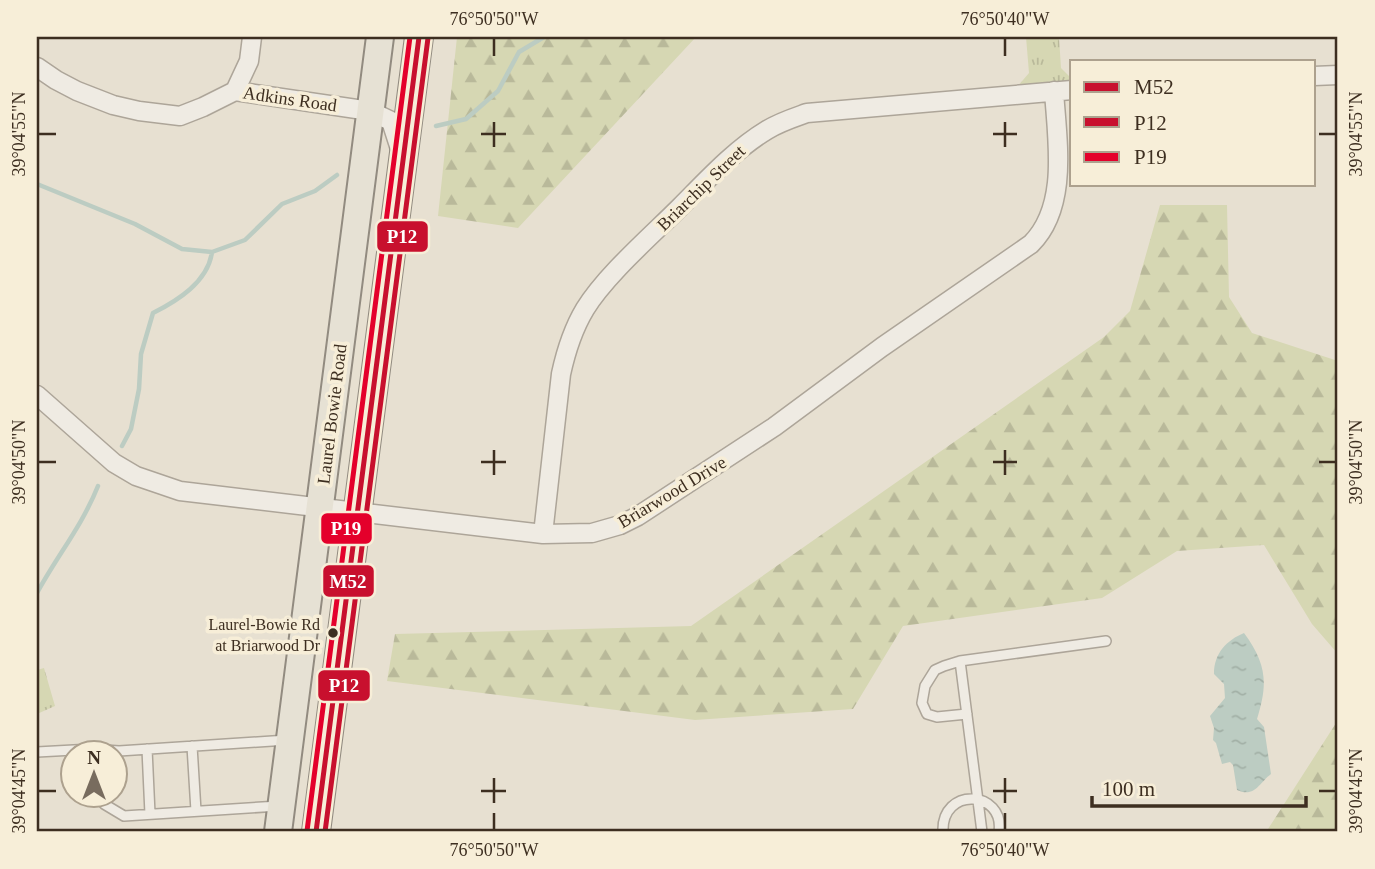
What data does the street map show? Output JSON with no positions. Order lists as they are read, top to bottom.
{
  "streets": {
    "main road": ["Laurel Bowie Road"],
    "street": ["Adkins Road", "Briarchip Street", "Briarwood Drive"]
  },
  "crossings": [
    ["Adkins Road", "Laurel Bowie Road"],
    ["Briarchip Street", "Briarwood Drive"],
    ["Laurel Bowie Road", "Briarwood Drive"]
  ],
  "places": ["Laurel-Bowie Rd at Briarwood Dr"],
  "lines": ["transit line M52", "transit line P19", "transit line P12"],
  "legend": ["M52", "P12", "P19"],
  "scale_bar": "100 m",
  "north": "top",
  "coordinates": [
    "76°50'50\"W",
    "76°50'40\"W",
    "39°04'55\"N",
    "39°04'50\"N",
    "39°04'45\"N"
  ]
}
